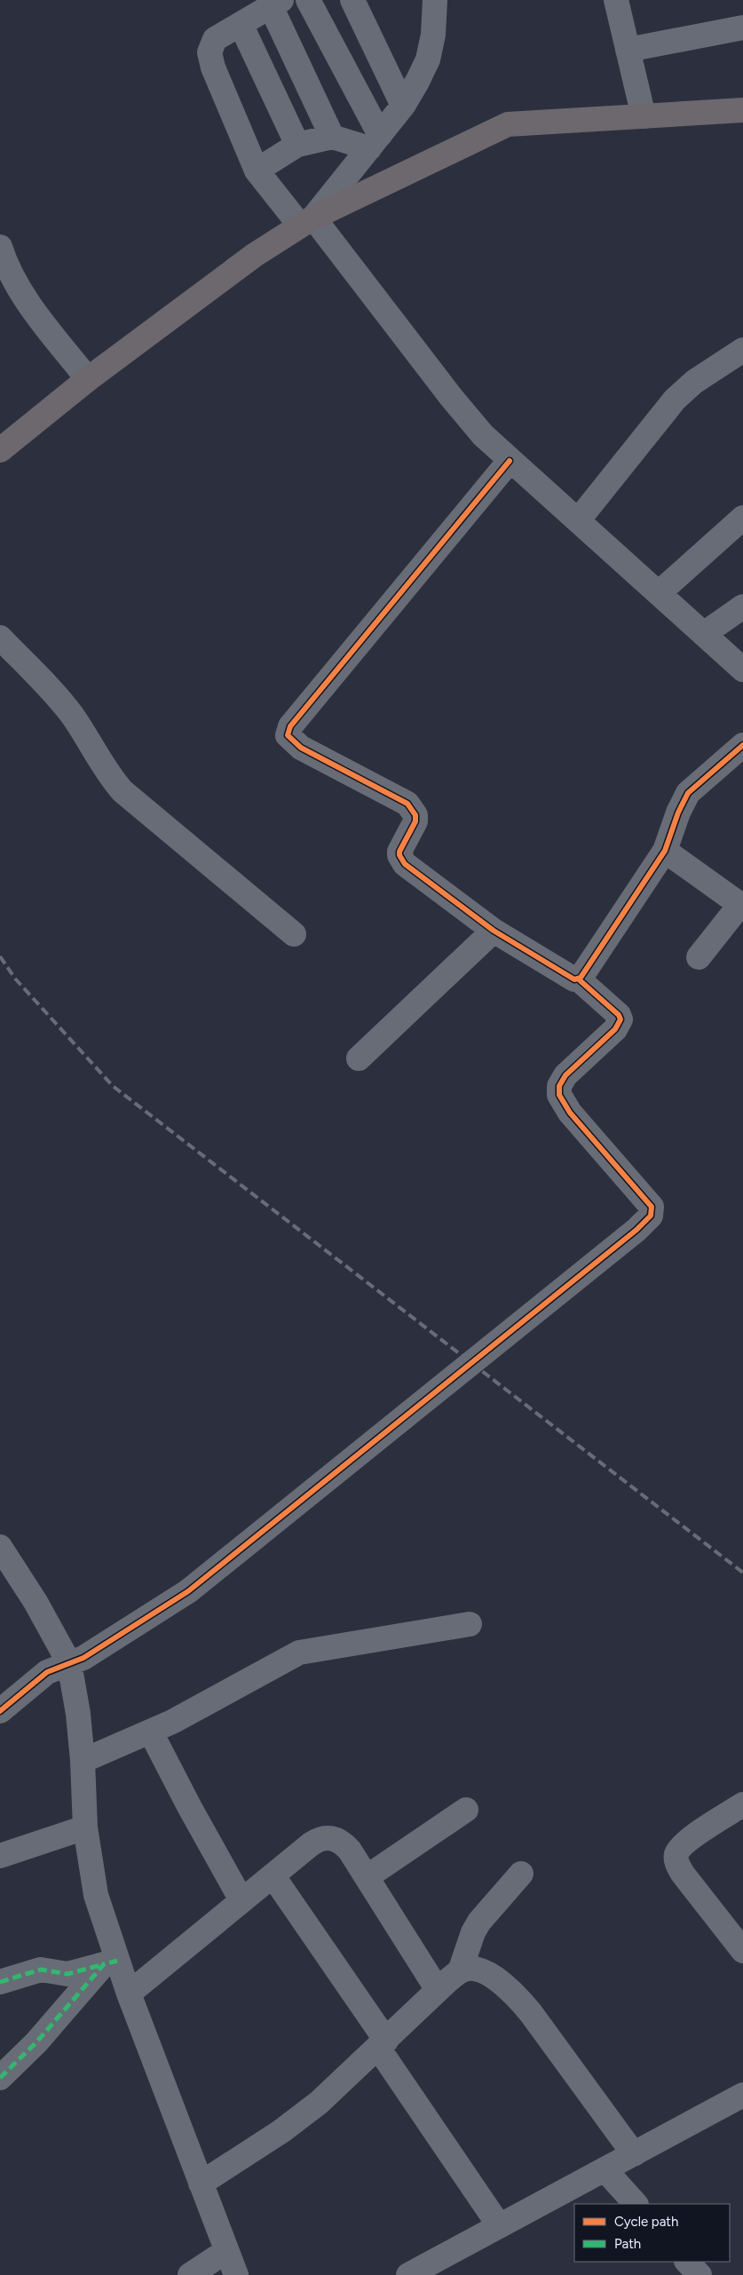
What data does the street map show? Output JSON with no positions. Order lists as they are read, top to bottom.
{
  "legend": ["Cycle path", "Path"]
}
